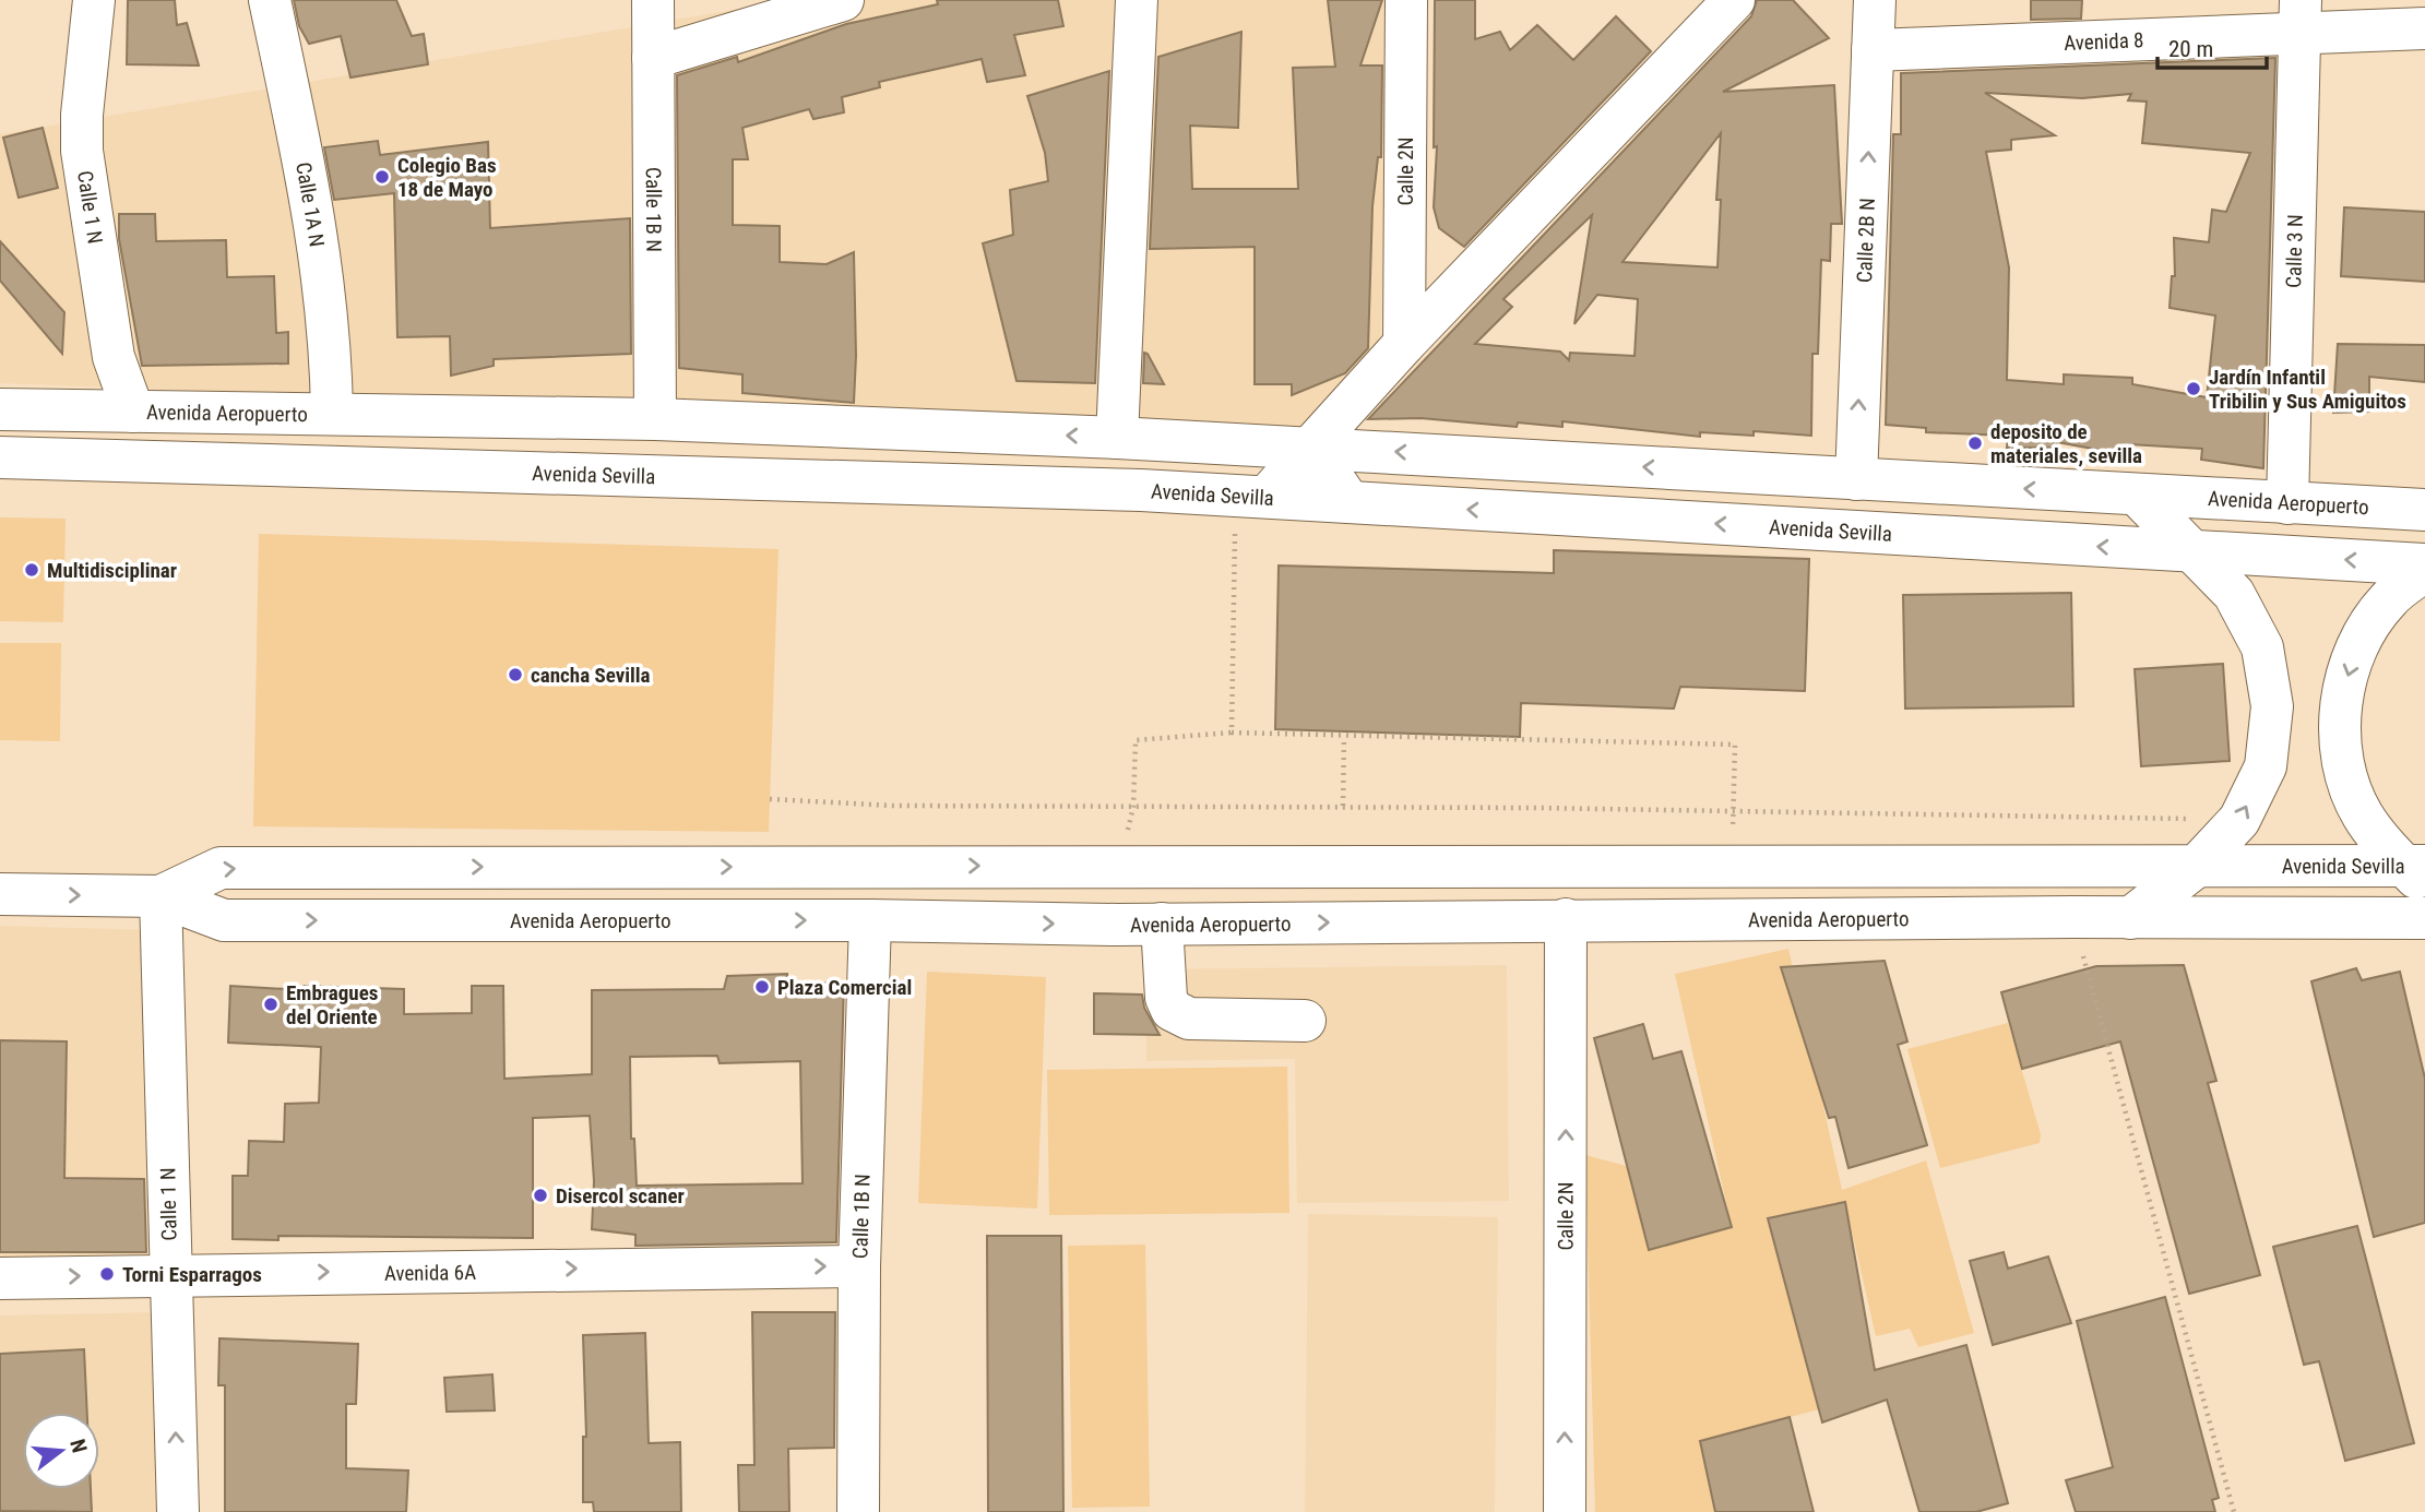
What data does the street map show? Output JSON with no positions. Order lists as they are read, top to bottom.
{
  "streets": {
    "street": [
      "Avenida 8",
      "Calle 2N",
      "Calle 1A N",
      "Calle 1 N",
      "Calle 1B N",
      "Calle 2B N",
      "Calle 3 N",
      "Avenida Aeropuerto",
      "Avenida Sevilla",
      "Avenida 6A"
    ]
  },
  "crossings": [
    ["Avenida 8", "Calle 2B N"],
    ["Avenida 8", "Calle 3 N"],
    ["Calle 2N", "Avenida Aeropuerto"],
    ["Calle 1A N", "Avenida Aeropuerto"],
    ["Calle 1 N", "Avenida Aeropuerto"],
    ["Calle 1 N", "Avenida Sevilla"],
    ["Calle 1 N", "Avenida 6A"],
    ["Calle 1B N", "Avenida Aeropuerto"],
    ["Calle 1B N", "Avenida 6A"],
    ["Calle 2B N", "Avenida Aeropuerto"],
    ["Calle 3 N", "Avenida Aeropuerto"],
    ["Avenida Aeropuerto", "Avenida Sevilla"]
  ],
  "one_way": ["Calle 2N", "Calle 2B N", "Avenida 6A"],
  "places": [
    "Colegio Bas 18 de Mayo",
    "Jardín Infantil Tribilin y Sus Amiguitos",
    "deposito de materiales, sevilla",
    "Multidisciplinar",
    "cancha Sevilla",
    "Plaza Comercial",
    "Embragues del Oriente",
    "Disercol scaner",
    "Torni Esparragos"
  ],
  "scale_bar": "20 m",
  "north": "right"
}
